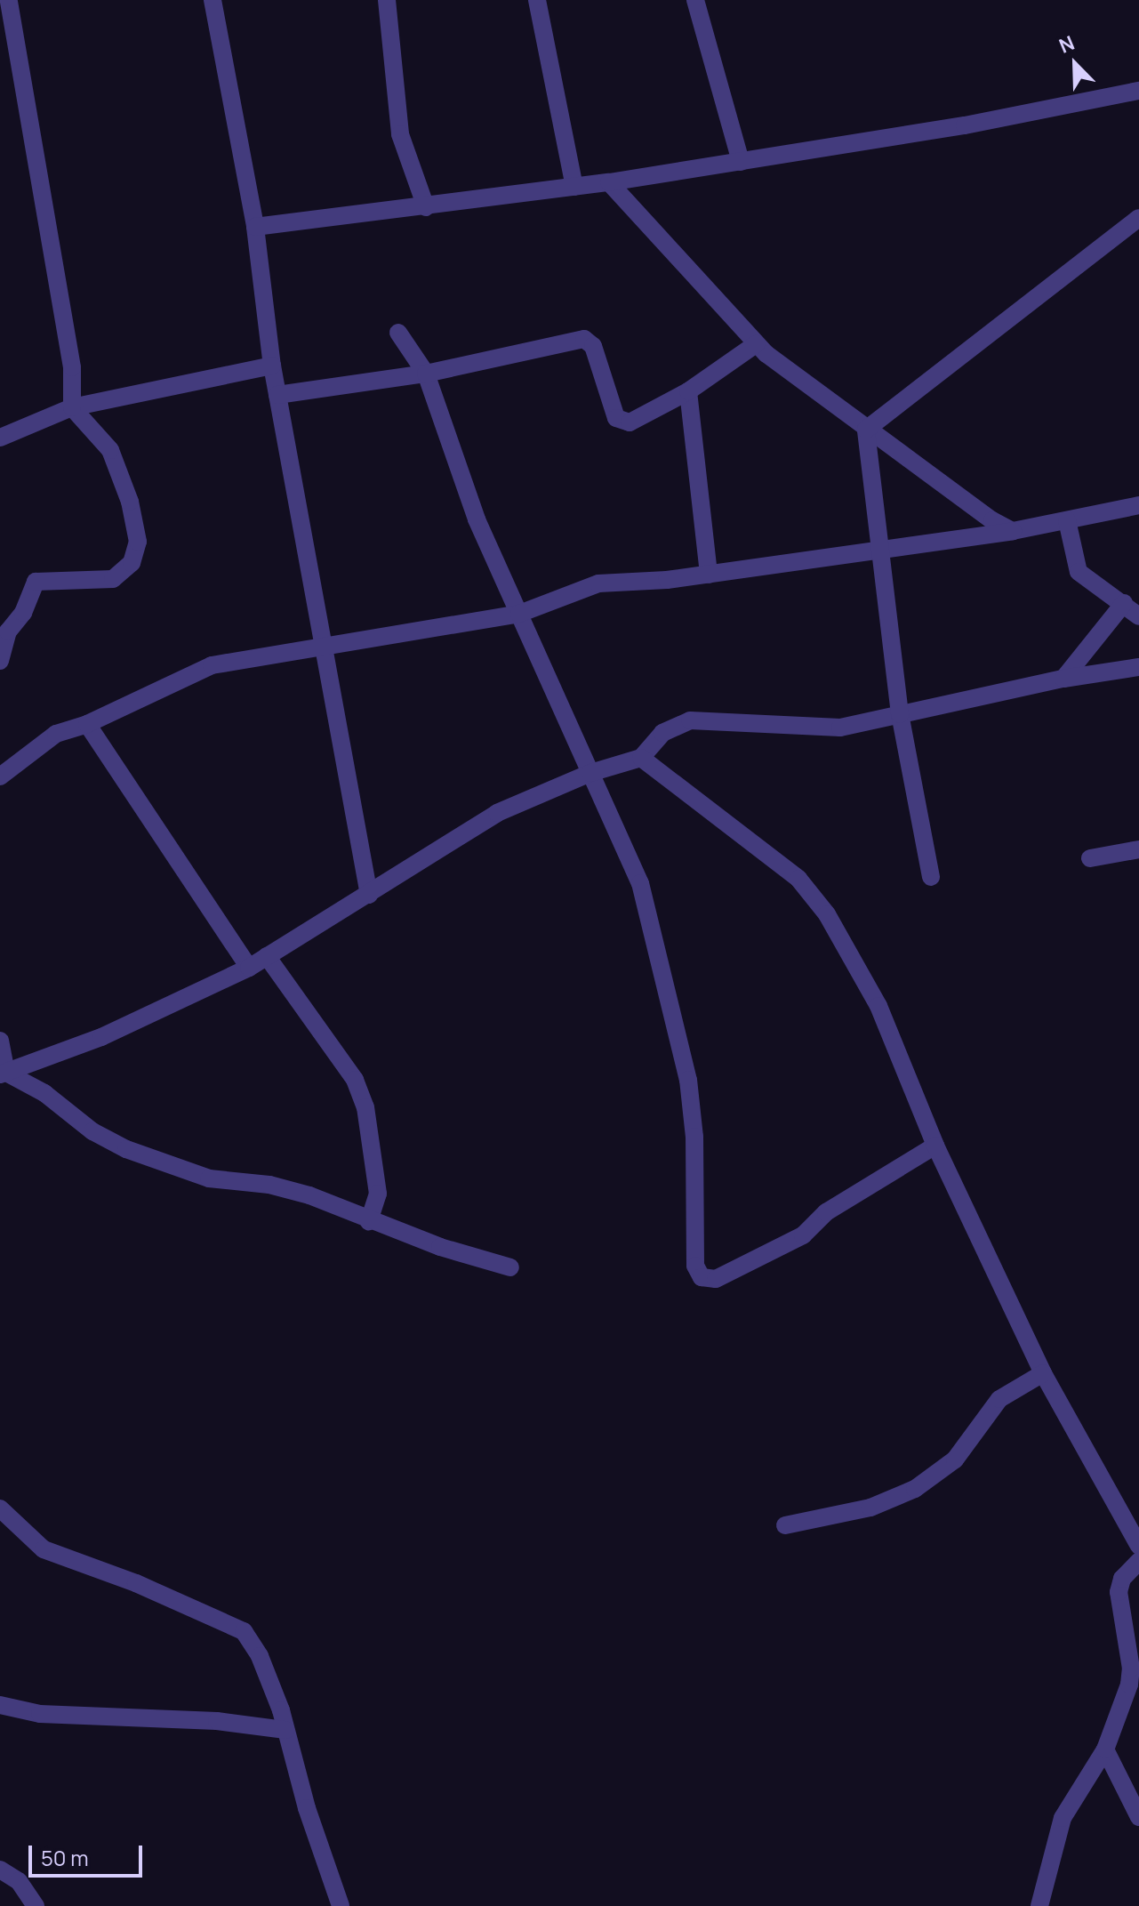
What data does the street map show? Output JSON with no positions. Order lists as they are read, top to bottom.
{
  "scale_bar": "50 m",
  "north": "top left"
}
